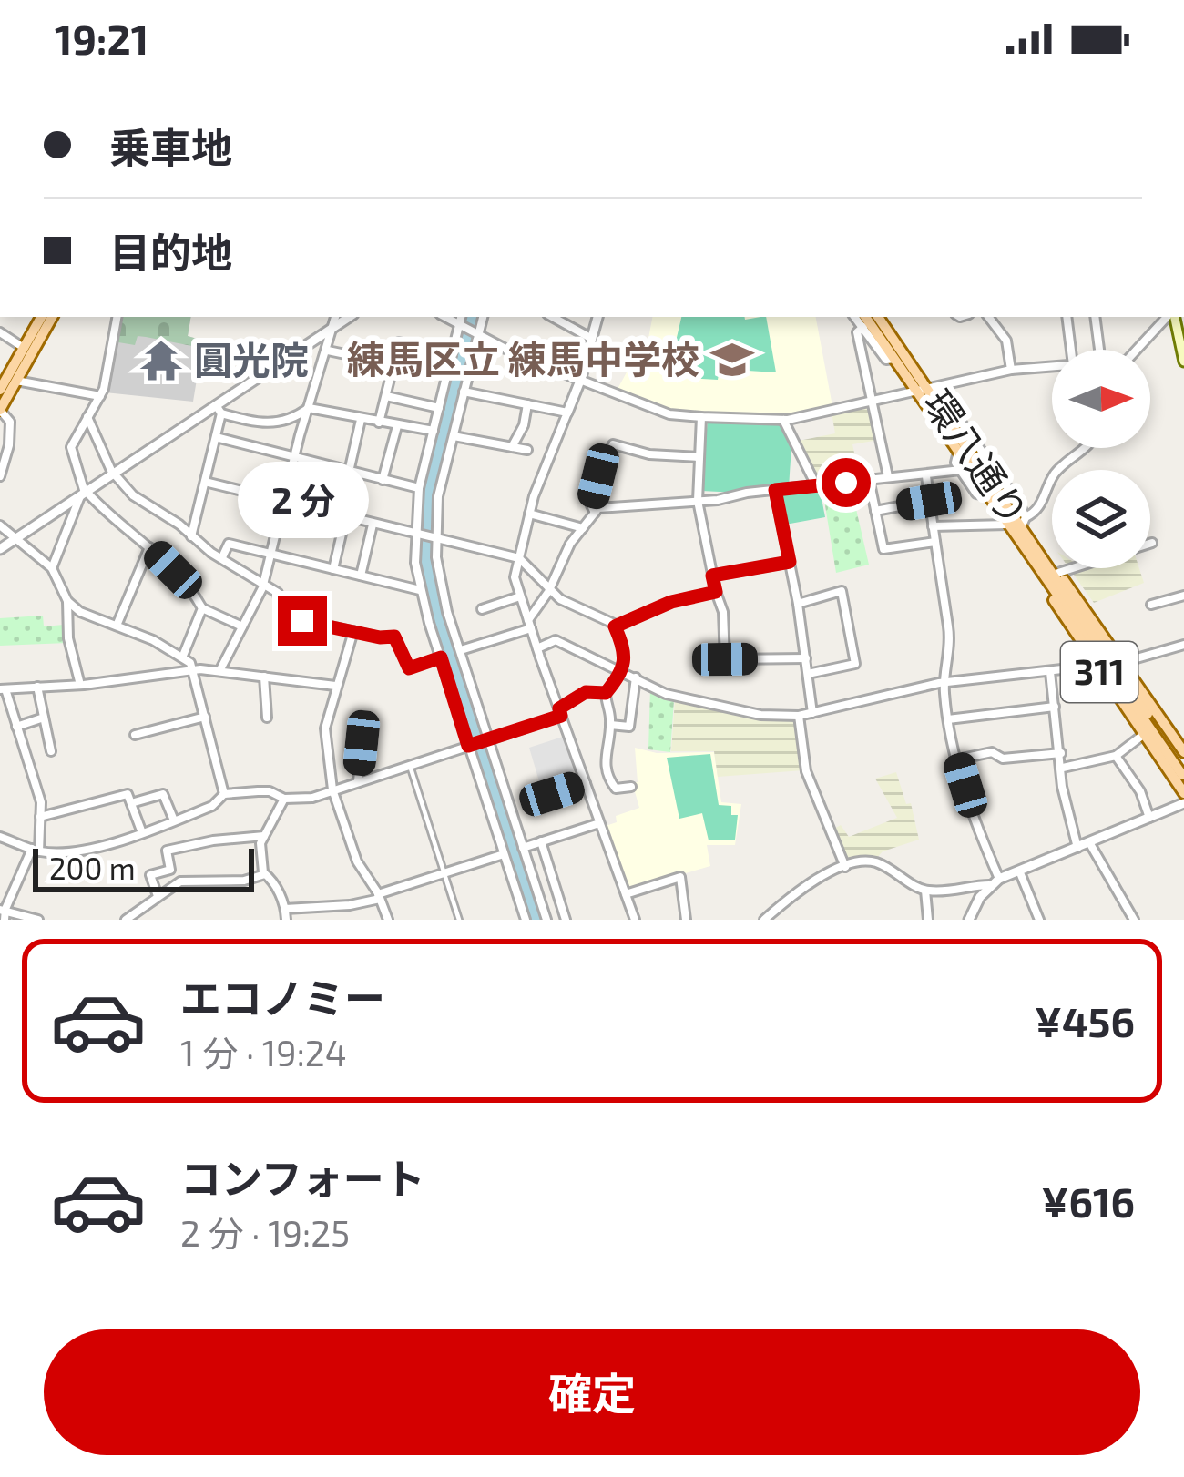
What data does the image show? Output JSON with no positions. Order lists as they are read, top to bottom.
{
  "streets": {
    "main road": ["環八通り", "311"]
  },
  "crossings": [
    ["環八通り", "311"]
  ],
  "places": {
    "school or university": ["練馬区立 練馬中学校"],
    "temple": ["圓光院"]
  },
  "scale_bar": "200 m",
  "north": "right",
  "page": {
    "status": "19:21",
    "banner": ["乗車地", "目的地"],
    "bubble": "2 分",
    "scale": "200 m",
    "list": [
      {
        "name": "エコノミー",
        "note": "1 分 · 19:24",
        "value": "¥456"
      },
      {
        "name": "コンフォート",
        "note": "2 分 · 19:25",
        "value": "¥616"
      }
    ],
    "buttons": "確定"
  }
}
